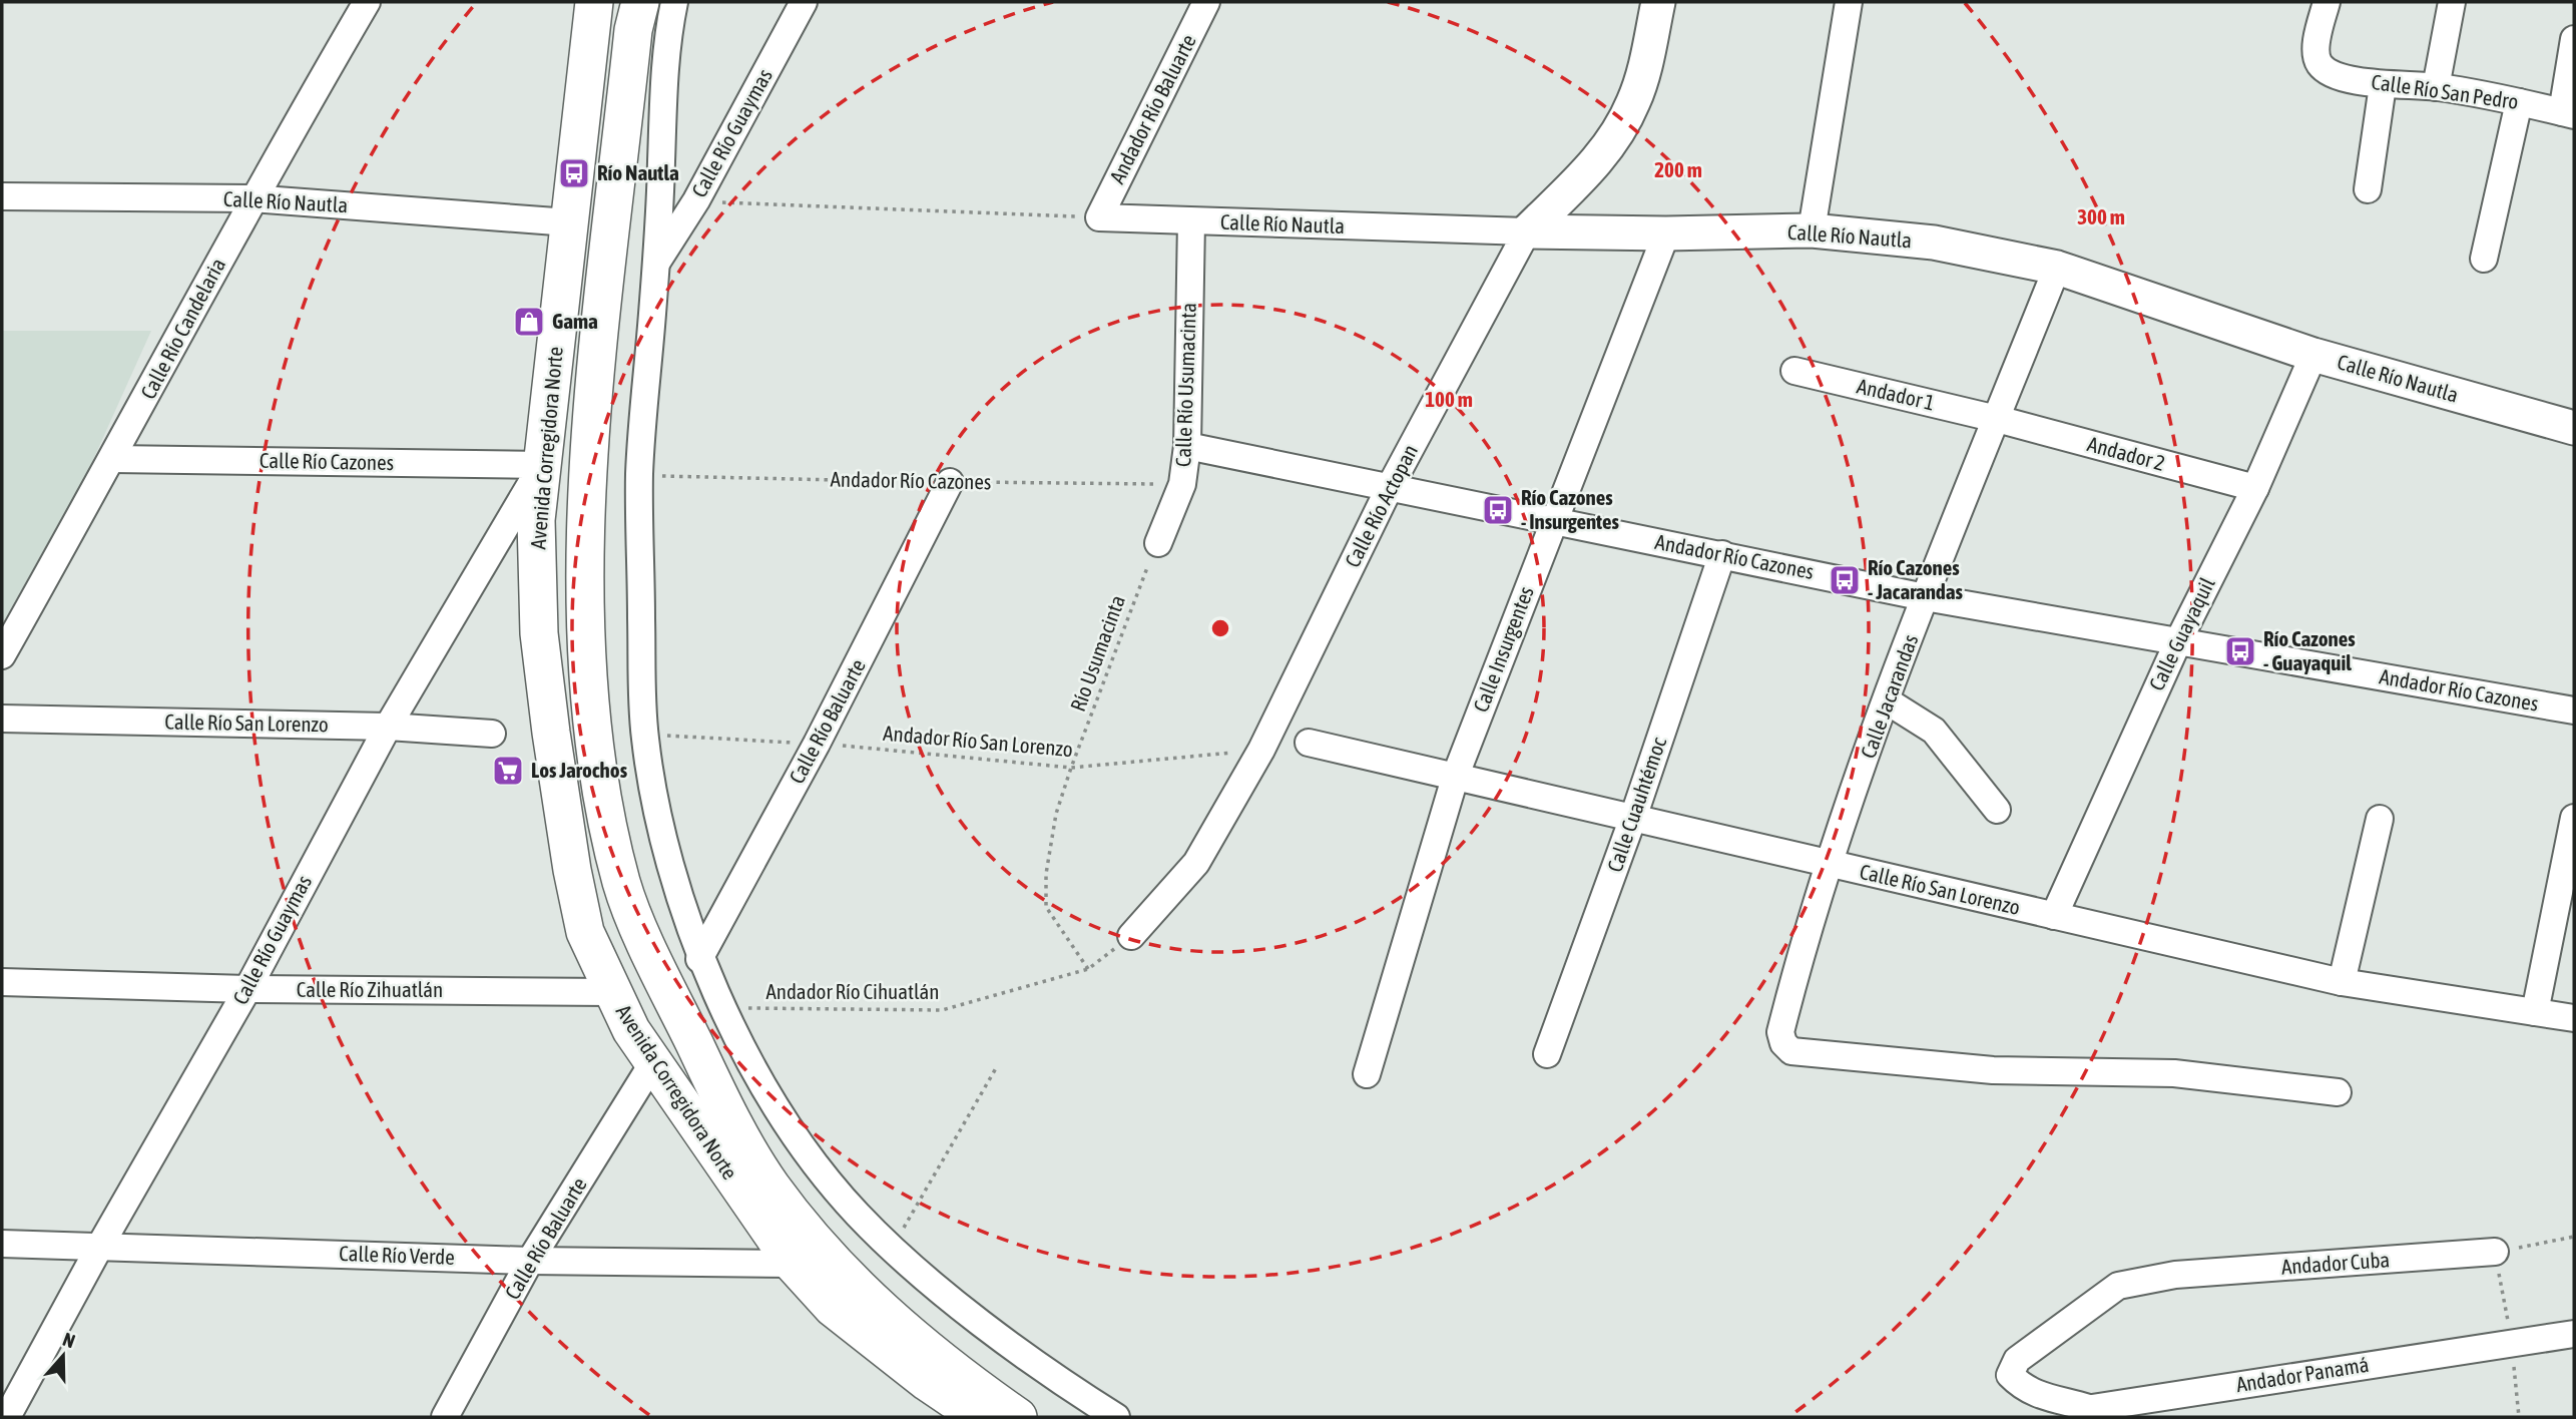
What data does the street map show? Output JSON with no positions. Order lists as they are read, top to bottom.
{
  "streets": {
    "main road": ["Avenida Corregidora Norte"],
    "street": [
      "Calle Río San Pedro",
      "Andador Río Baluarte",
      "Calle Río Guaymas",
      "Calle Río Nautla",
      "Calle Río Candelaria",
      "Calle Río Usumacinta",
      "Andador 1",
      "Andador 2",
      "Calle Río Cazones",
      "Andador Río Cazones",
      "Calle Río Actopan",
      "Calle Guayaquil",
      "Calle Insurgentes",
      "Calle Jacarandas",
      "Calle Río Baluarte",
      "Calle Río San Lorenzo",
      "Calle Cuauhtémoc",
      "Calle Río Zihuatlán",
      "Calle Río Verde",
      "Andador Cuba",
      "Andador Panamá"
    ],
    "path": ["Río Usumacinta", "Andador Río San Lorenzo", "Andador Río Cihuatlán"]
  },
  "crossings": [
    ["Andador Río Baluarte", "Calle Río Nautla"],
    ["Calle Río Guaymas", "Avenida Corregidora Norte"],
    ["Calle Río Guaymas", "Calle Río Cazones"],
    ["Calle Río Guaymas", "Calle Río San Lorenzo"],
    ["Calle Río Guaymas", "Calle Río Zihuatlán"],
    ["Calle Río Guaymas", "Calle Río Verde"],
    ["Calle Río Nautla", "Calle Río Candelaria"],
    ["Calle Río Nautla", "Calle Río Usumacinta"],
    ["Calle Río Nautla", "Avenida Corregidora Norte"],
    ["Calle Río Nautla", "Calle Río Actopan"],
    ["Calle Río Nautla", "Calle Guayaquil"],
    ["Calle Río Nautla", "Calle Insurgentes"],
    ["Calle Río Nautla", "Calle Jacarandas"],
    ["Calle Río Candelaria", "Calle Río Cazones"],
    ["Calle Río Usumacinta", "Andador Río Cazones"],
    ["Calle Río Usumacinta", "Río Usumacinta"],
    ["Andador 1", "Andador 2"],
    ["Andador 1", "Calle Jacarandas"],
    ["Avenida Corregidora Norte", "Calle Río Cazones"],
    ["Avenida Corregidora Norte", "Calle Río Baluarte"],
    ["Avenida Corregidora Norte", "Calle Río Zihuatlán"],
    ["Avenida Corregidora Norte", "Calle Río Verde"],
    ["Andador 2", "Calle Guayaquil"],
    ["Andador 2", "Calle Jacarandas"],
    ["Andador Río Cazones", "Calle Río Actopan"],
    ["Andador Río Cazones", "Calle Guayaquil"],
    ["Andador Río Cazones", "Calle Insurgentes"],
    ["Andador Río Cazones", "Calle Jacarandas"],
    ["Andador Río Cazones", "Calle Río Baluarte"],
    ["Andador Río Cazones", "Calle Cuauhtémoc"],
    ["Calle Río Actopan", "Andador Río San Lorenzo"],
    ["Calle Río Actopan", "Andador Río Cihuatlán"],
    ["Calle Guayaquil", "Calle Río San Lorenzo"],
    ["Calle Insurgentes", "Calle Río San Lorenzo"],
    ["Río Usumacinta", "Andador Río San Lorenzo"],
    ["Río Usumacinta", "Andador Río Cihuatlán"],
    ["Calle Jacarandas", "Calle Río San Lorenzo"],
    ["Calle Río Baluarte", "Andador Río San Lorenzo"],
    ["Calle Río Baluarte", "Calle Río Verde"],
    ["Calle Río San Lorenzo", "Calle Cuauhtémoc"],
    ["Andador Cuba", "Andador Panamá"]
  ],
  "places": {
    "bus stop": [
      "Río Nautla",
      "Río Cazones - Insurgentes",
      "Río Cazones - Jacarandas",
      "Río Cazones - Guayaquil"
    ],
    "shop": ["Gama"],
    "supermarket": ["Los Jarochos"]
  },
  "north": "top",
  "rings": ["200 m", "300 m", "100 m"]
}
